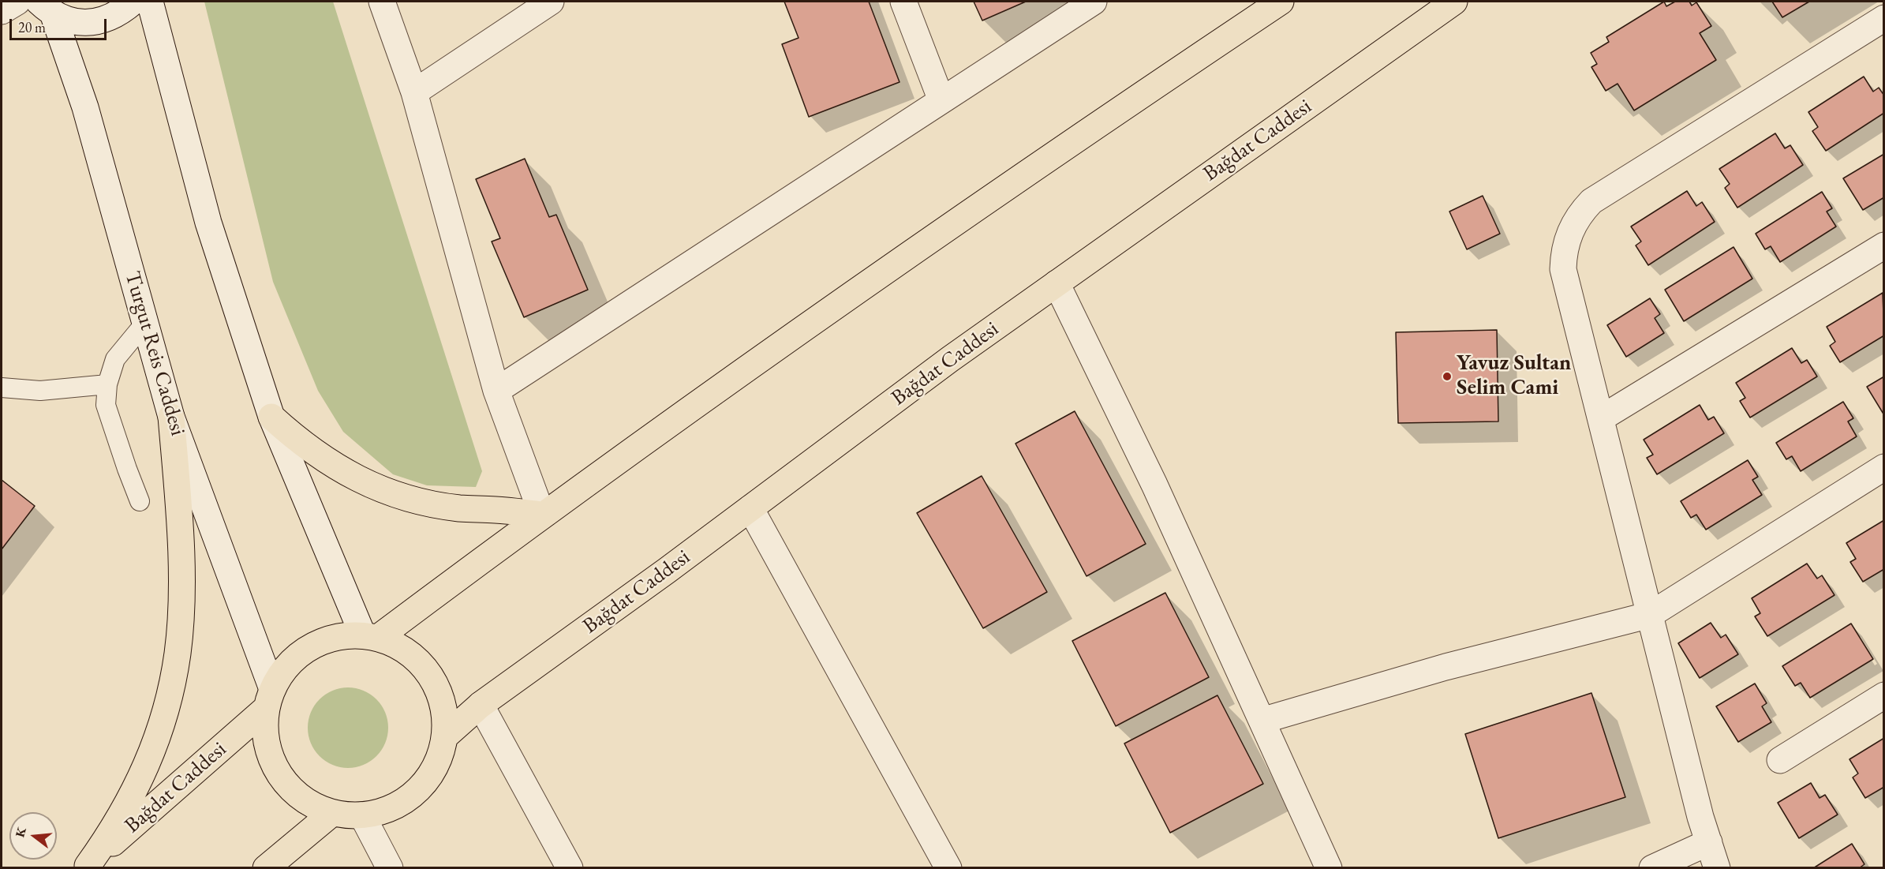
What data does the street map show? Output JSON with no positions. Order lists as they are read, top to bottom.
{
  "streets": {
    "main road": ["Bağdat Caddesi"],
    "street": ["Turgut Reis Caddesi"]
  },
  "crossings": [
    ["Bağdat Caddesi", "Turgut Reis Caddesi"]
  ],
  "places": ["Yavuz Sultan Selim Cami"],
  "scale_bar": "20 m",
  "north": "left"
}
